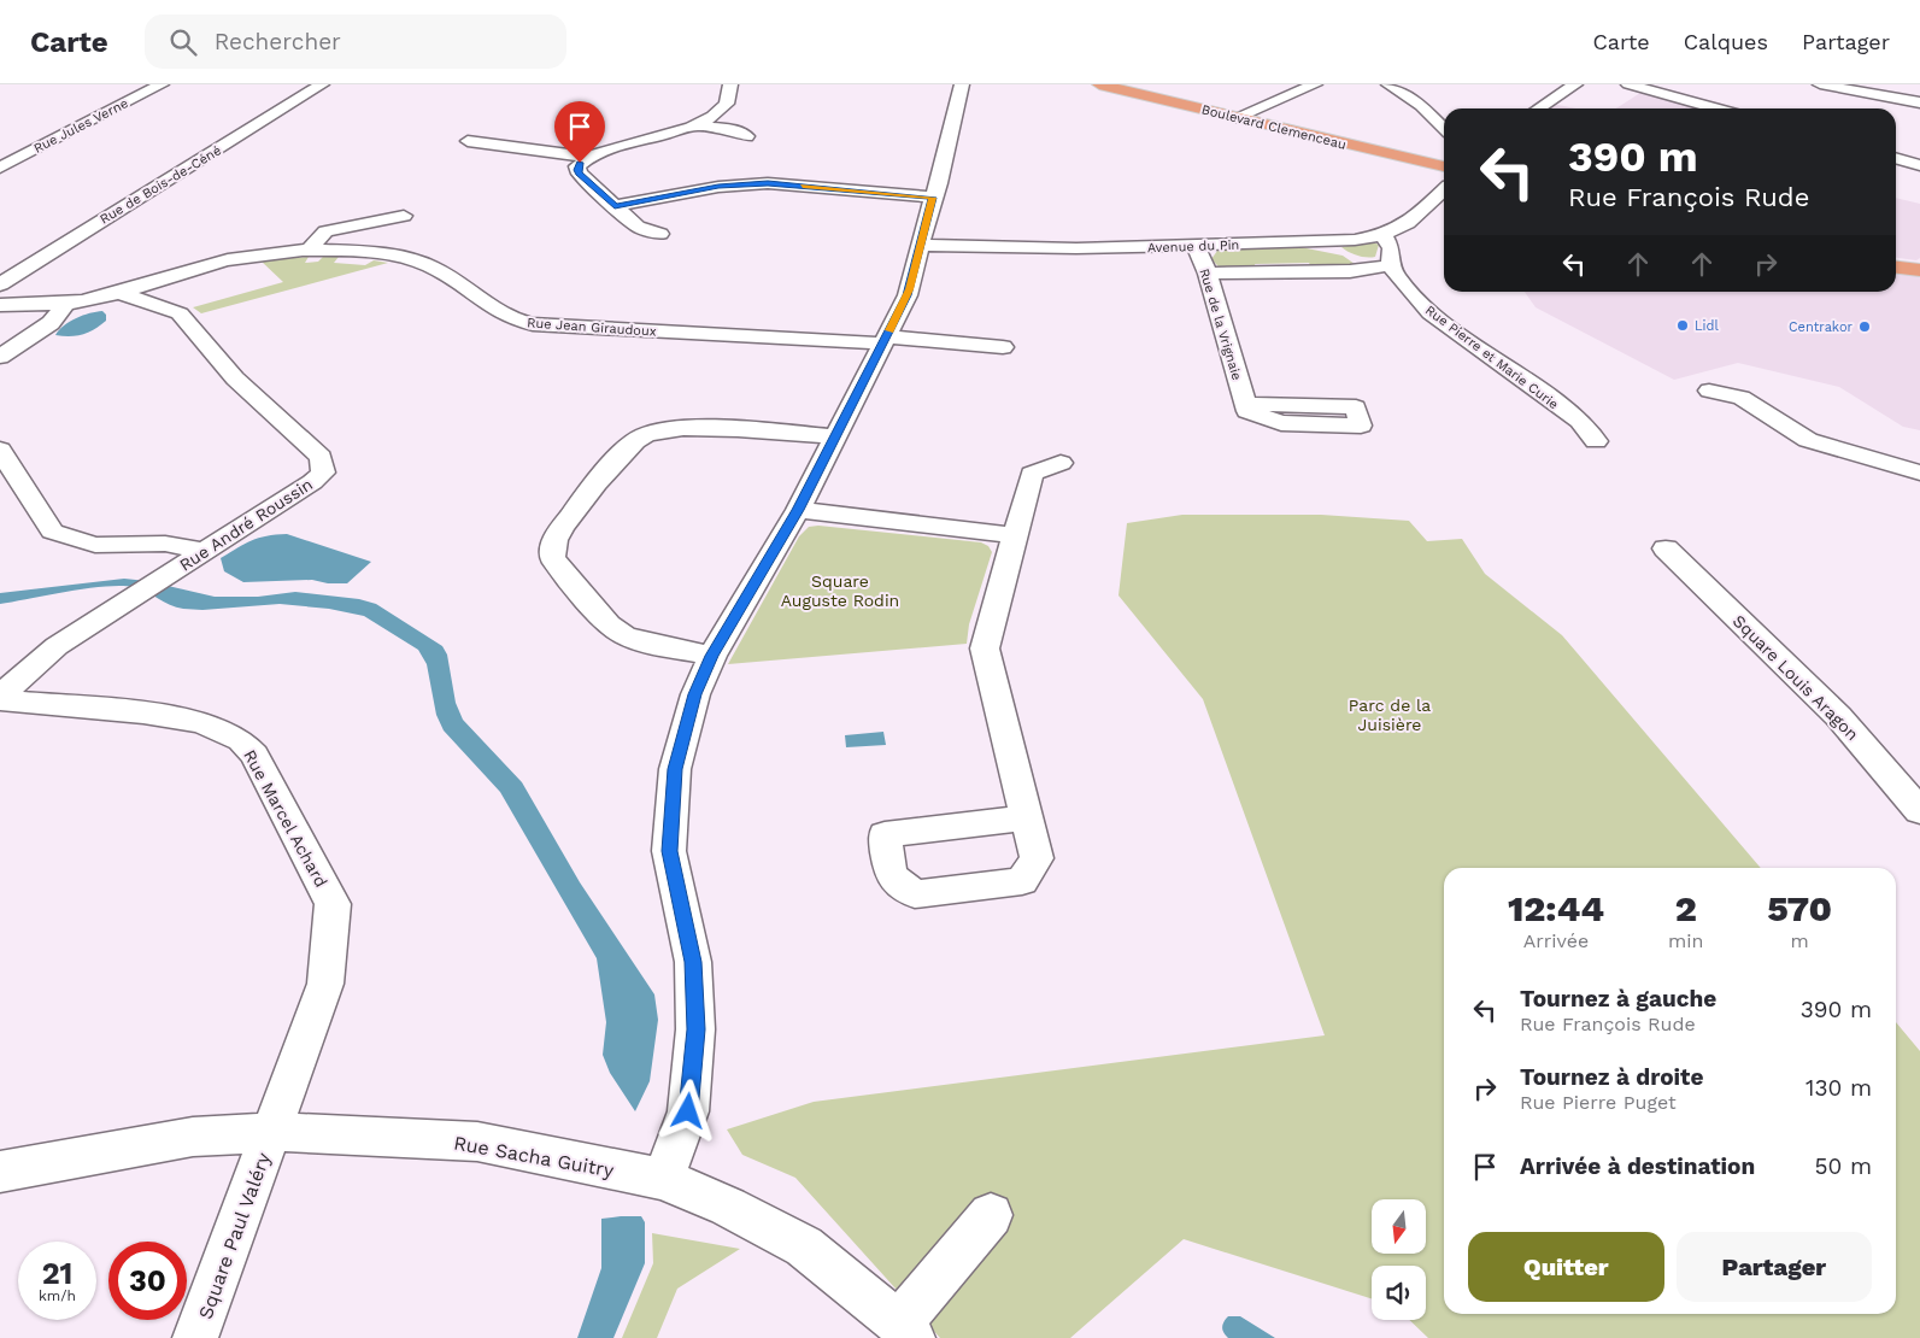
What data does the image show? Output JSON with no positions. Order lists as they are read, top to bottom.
{
  "streets": {
    "main road": ["Boulevard Clemenceau"],
    "street": [
      "Rue Jules Verne",
      "Rue de Bois-de-Céné",
      "Avenue du Pin",
      "Rue de la Vrignaie",
      "Rue Jean Giraudoux",
      "Rue Pierre et Marie Curie",
      "Rue André Roussin",
      "Square Louis Aragon",
      "Rue Marcel Achard",
      "Rue Sacha Guitry",
      "Square Paul Valéry"
    ]
  },
  "crossings": [
    ["Avenue du Pin", "Rue de la Vrignaie"],
    ["Avenue du Pin", "Rue Pierre et Marie Curie"],
    ["Rue Jean Giraudoux", "Rue André Roussin"],
    ["Rue André Roussin", "Rue Marcel Achard"],
    ["Rue Marcel Achard", "Rue Sacha Guitry"],
    ["Rue Marcel Achard", "Square Paul Valéry"],
    ["Rue Sacha Guitry", "Square Paul Valéry"]
  ],
  "parks": ["Square Auguste Rodin", "Parc de la Juisière"],
  "places": ["Lidl", "Centrakor"],
  "north": "bottom",
  "page": {
    "header": "Carte",
    "search": "Rechercher",
    "nav": ["Carte", "Calques", "Partager"],
    "turn": ["390 m", "Rue François Rude"],
    "eta": [
      "12:44",
      "Arrivée",
      "2",
      "min",
      "570",
      "m"
    ],
    "list": [
      {
        "name": "Tournez à gauche",
        "note": "Rue François Rude",
        "value": "390 m"
      },
      {
        "name": "Tournez à droite",
        "note": "Rue Pierre Puget",
        "value": "130 m"
      },
      {
        "name": "Arrivée à destination",
        "value": "50 m"
      }
    ],
    "buttons": ["Quitter", "Partager"],
    "speed": "21 km/h",
    "limit": "30"
  }
}
